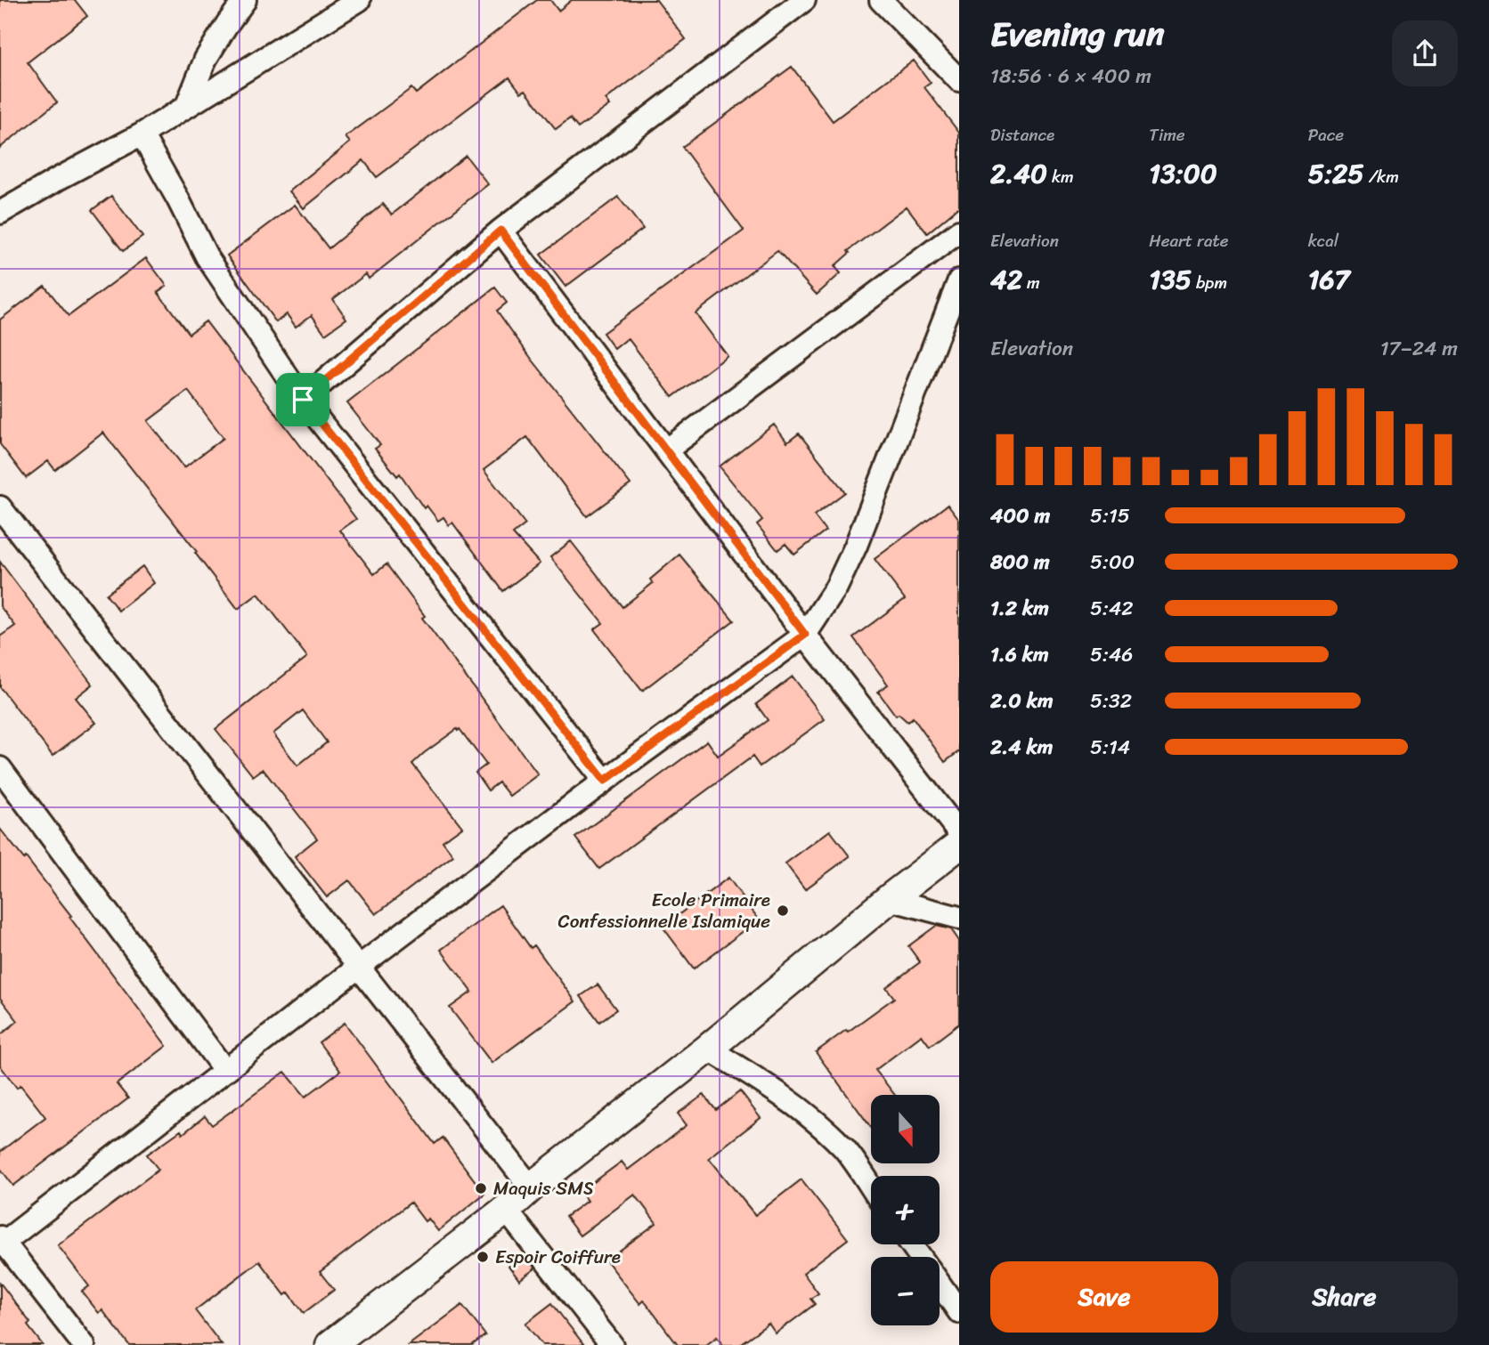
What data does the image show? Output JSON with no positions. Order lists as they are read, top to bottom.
{
  "places": ["Ecole Primaire Confessionnelle Islamique", "Maquis SMS", "Espoir Coiffure"],
  "north": "bottom",
  "page": {
    "heading": ["Evening run", "18:56 · 6 × 400 m"],
    "stats": [
      ["Distance", "2.40 km"],
      ["Time", "13:00"],
      ["Pace", "5:25 /km"],
      ["Elevation", "42 m"],
      ["Heart rate", "135 bpm"],
      ["kcal", "167"]
    ],
    "chart": ["Elevation", "17–24 m"],
    "list": [
      {
        "name": "400 m",
        "note": "5:15"
      },
      {
        "name": "800 m",
        "note": "5:00"
      },
      {
        "name": "1.2 km",
        "note": "5:42"
      },
      {
        "name": "1.6 km",
        "note": "5:46"
      },
      {
        "name": "2.0 km",
        "note": "5:32"
      },
      {
        "name": "2.4 km",
        "note": "5:14"
      }
    ],
    "map_buttons": ["+", "−"],
    "buttons": ["Save", "Share"]
  }
}
